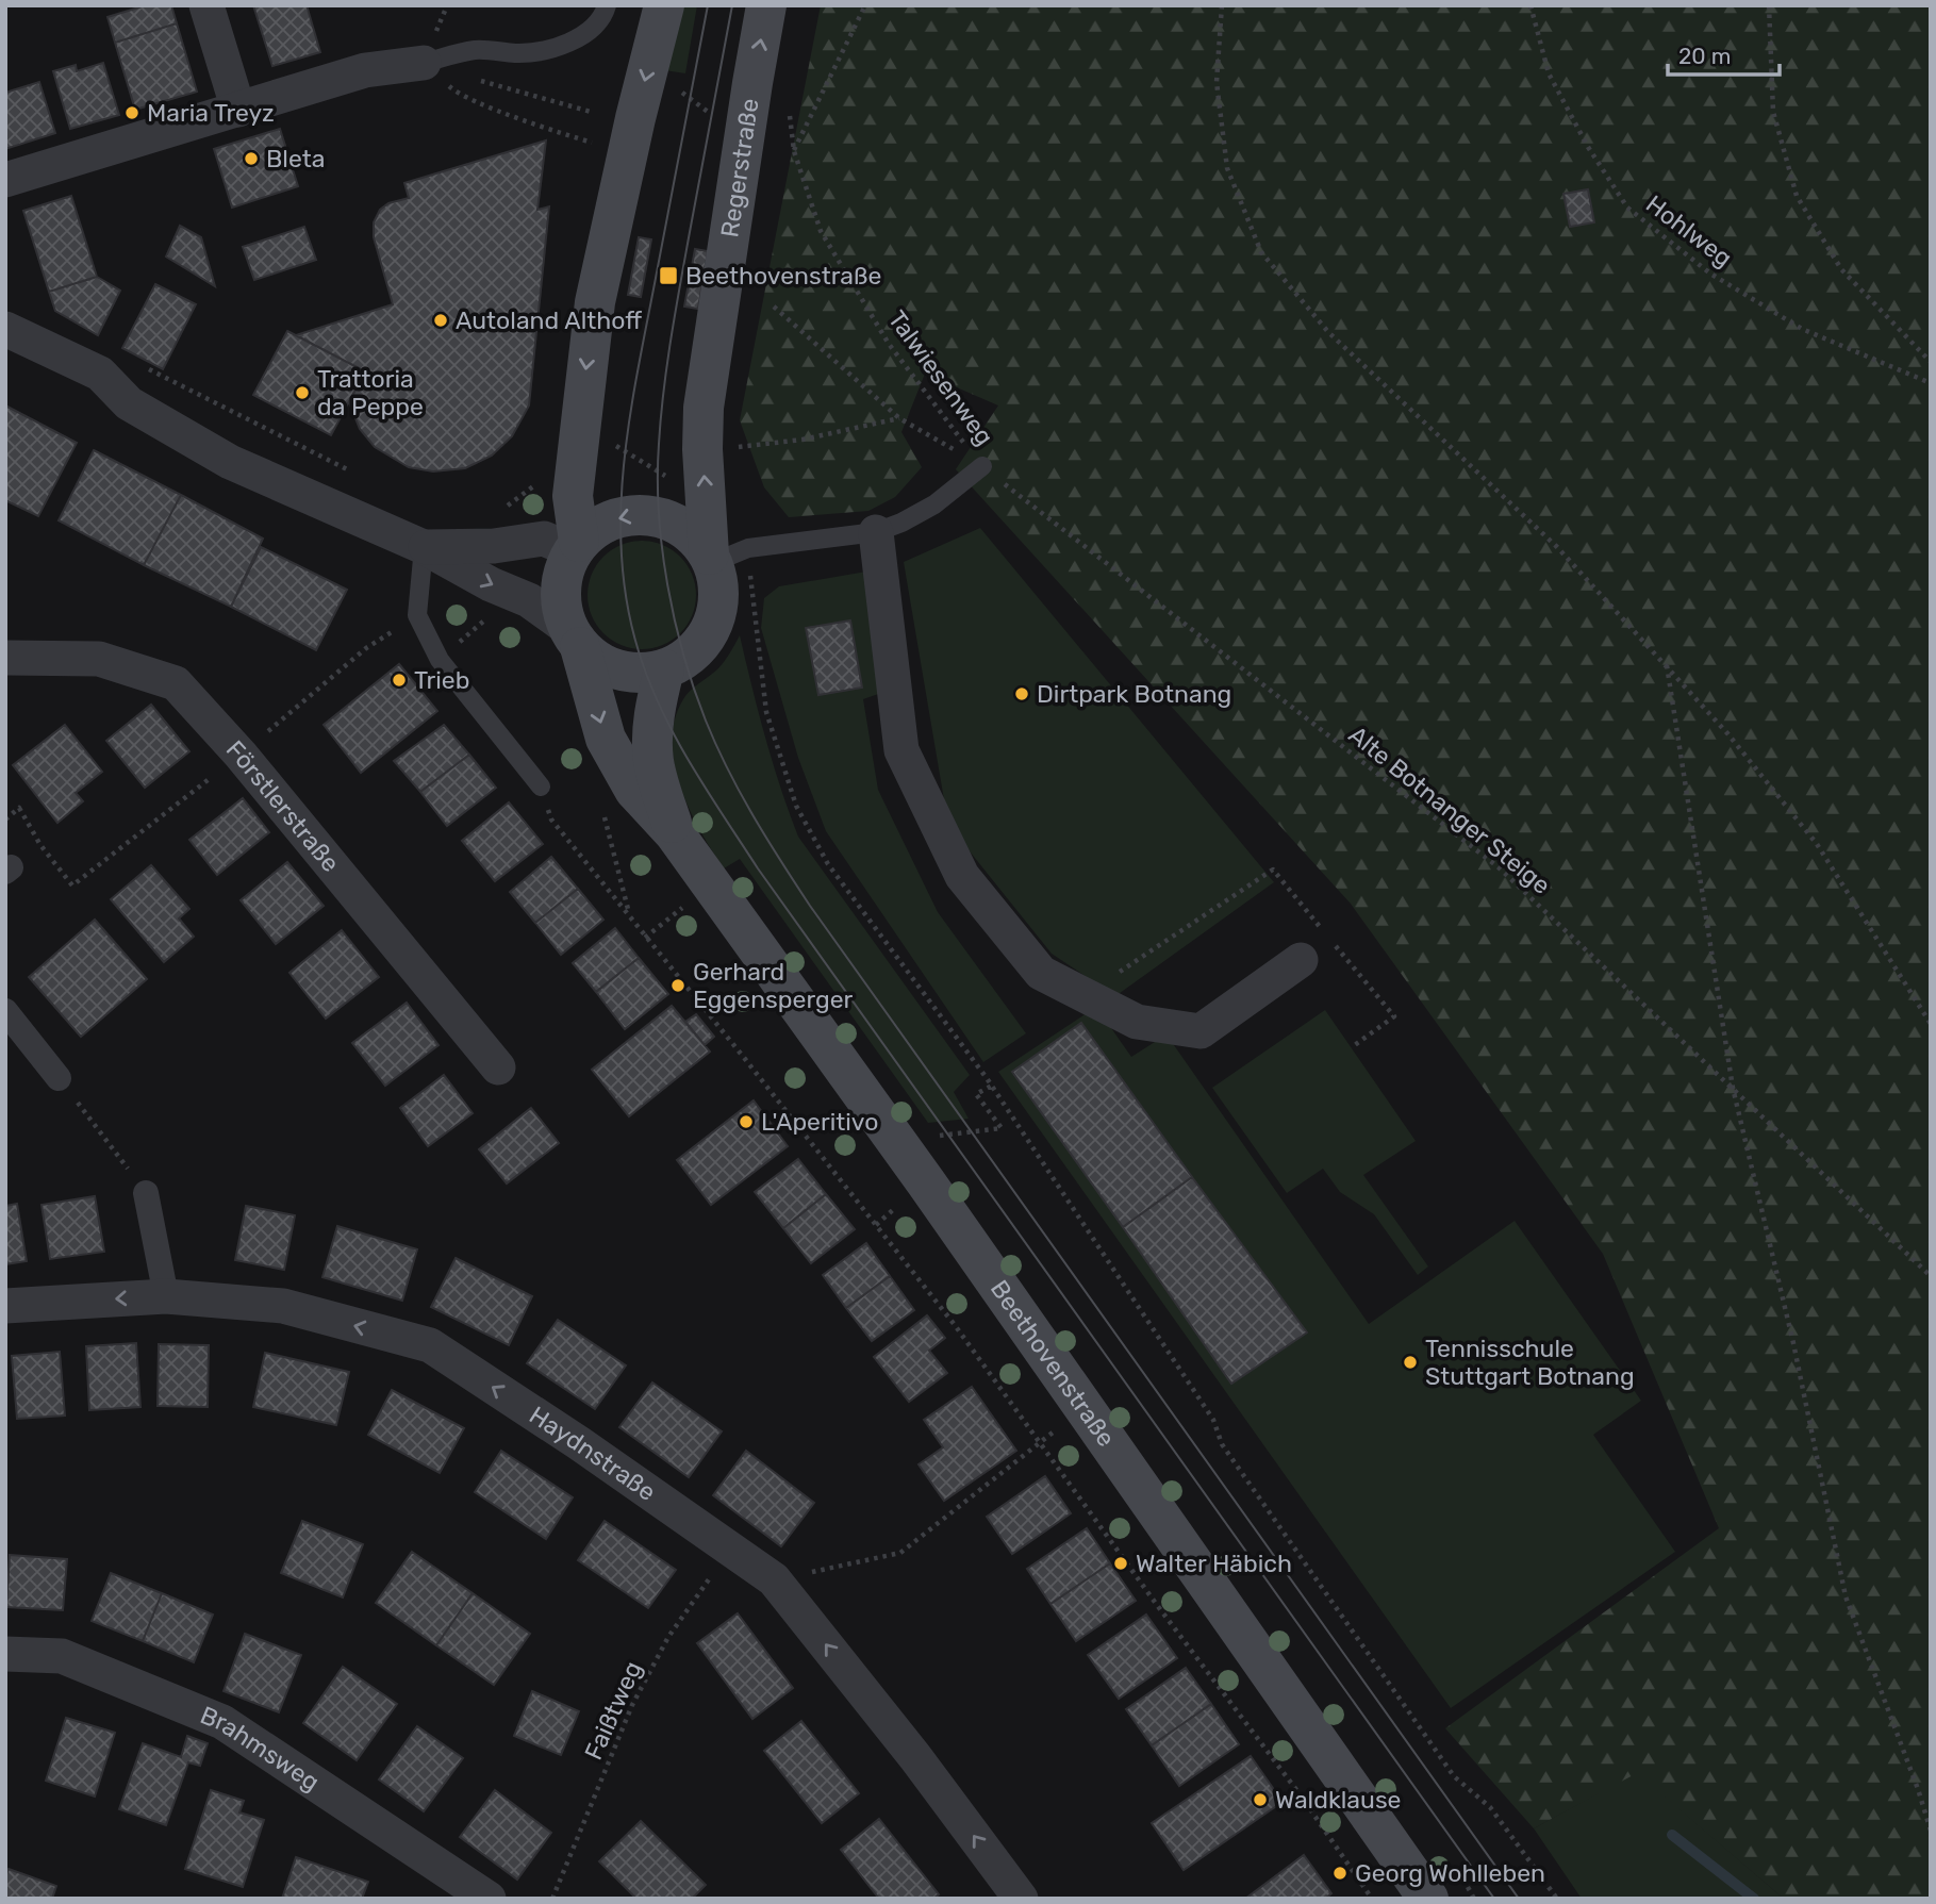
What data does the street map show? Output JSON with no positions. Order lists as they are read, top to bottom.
{
  "streets": {
    "main road": ["Regerstraße", "Beethovenstraße"],
    "street": ["Förstlerstraße", "Haydnstraße", "Brahmsweg"],
    "path": [
      "Hohlweg",
      "Talwiesenweg",
      "Alte Botnanger Steige",
      "Faißtweg"
    ]
  },
  "crossings": [
    ["Regerstraße", "Beethovenstraße"],
    ["Talwiesenweg", "Alte Botnanger Steige"],
    ["Haydnstraße", "Faißtweg"]
  ],
  "one_way": ["Haydnstraße"],
  "places": {
    "other": [
      "Maria Treyz",
      "Bleta",
      "Autoland Althoff",
      "Trattoria da Peppe",
      "Trieb",
      "Dirtpark Botnang",
      "Gerhard Eggensperger",
      "L'Aperitivo",
      "Tennisschule Stuttgart Botnang",
      "Walter Häbich",
      "Waldklause",
      "Georg Wohlleben"
    ],
    "transit": ["Beethovenstraße"]
  },
  "scale_bar": "20 m"
}
